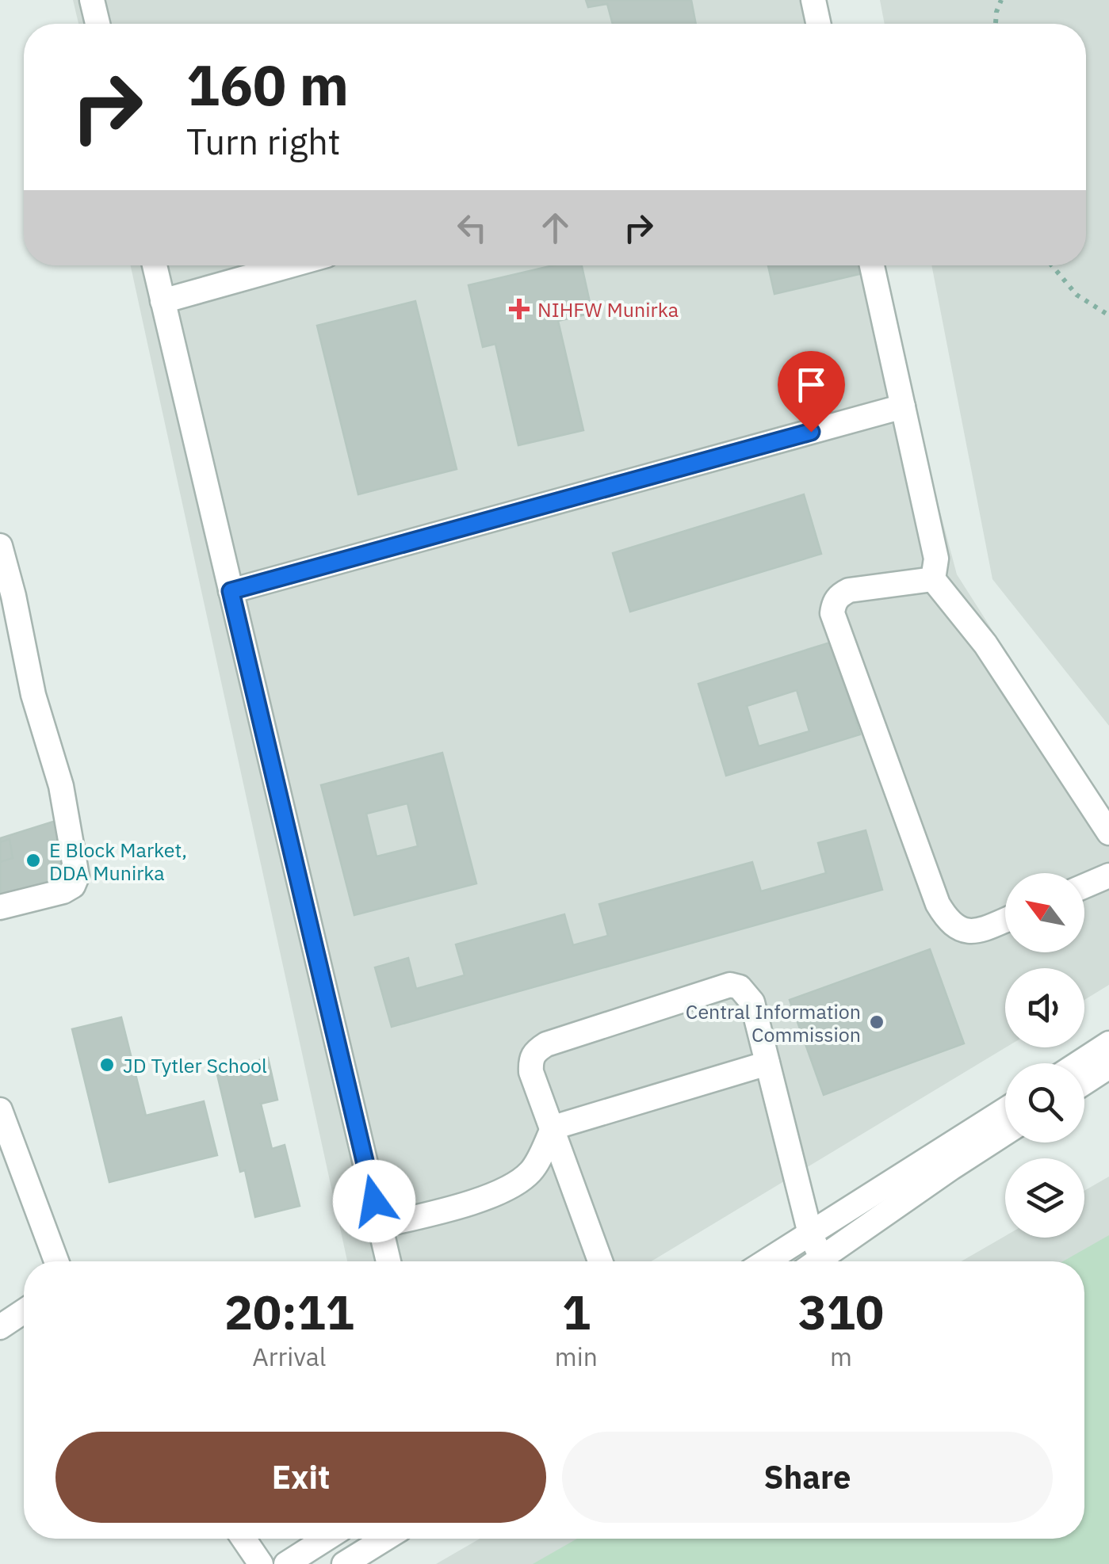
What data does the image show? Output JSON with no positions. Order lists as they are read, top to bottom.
{
  "places": {
    "health": ["NIHFW Munirka"],
    "other": ["E Block Market, DDA Munirka", "Central Information Commission", "JD Tytler School"]
  },
  "north": "top left",
  "page": {
    "turn": ["160 m", "Turn right"],
    "eta": [
      "20:11",
      "Arrival",
      "1",
      "min",
      "310",
      "m"
    ],
    "buttons": ["Exit", "Share"]
  }
}
